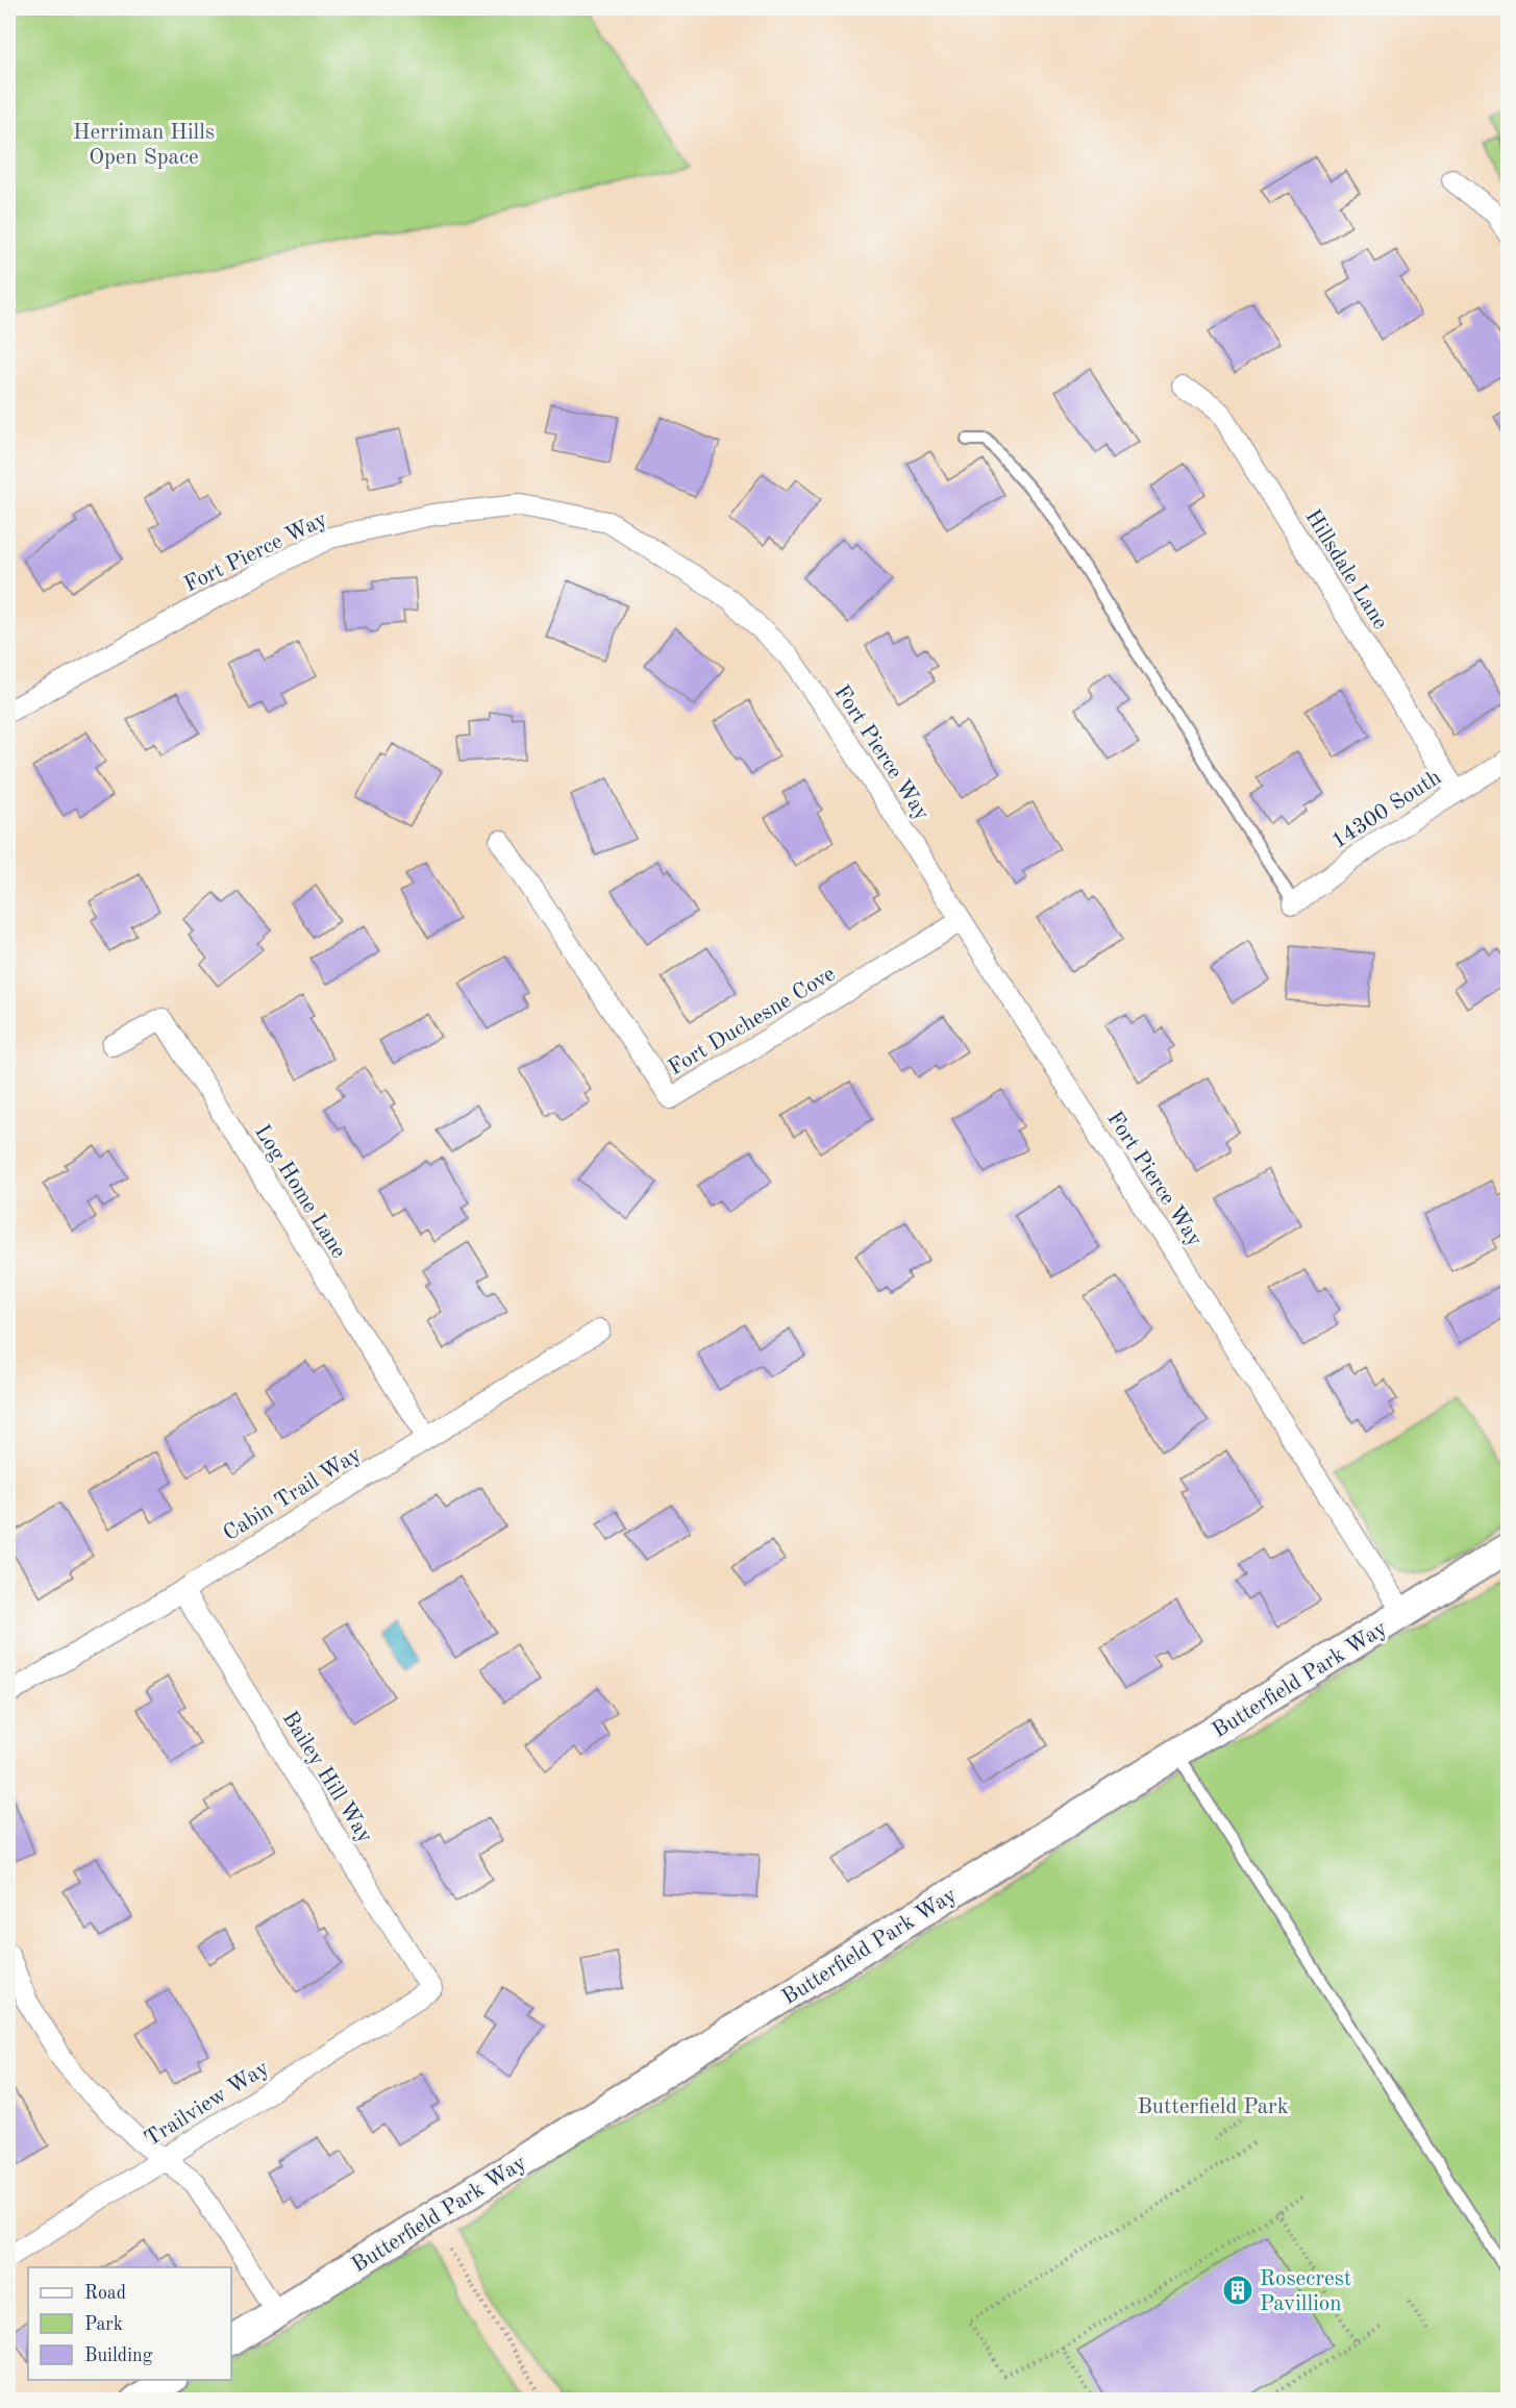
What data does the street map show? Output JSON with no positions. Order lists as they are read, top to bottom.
{
  "streets": {
    "street": [
      "Fort Pierce Way",
      "Hillsdale Lane",
      "14300 South",
      "Fort Duchesne Cove",
      "Log Home Lane",
      "Cabin Trail Way",
      "Butterfield Park Way",
      "Bailey Hill Way",
      "Trailview Way"
    ]
  },
  "crossings": [
    ["Fort Pierce Way", "Fort Duchesne Cove"],
    ["Fort Pierce Way", "Butterfield Park Way"],
    ["Hillsdale Lane", "14300 South"],
    ["Log Home Lane", "Cabin Trail Way"],
    ["Cabin Trail Way", "Bailey Hill Way"],
    ["Bailey Hill Way", "Trailview Way"]
  ],
  "parks": ["Herriman Hills Open Space", "Butterfield Park"],
  "places": {
    "building": ["Rosecrest Pavillion"]
  },
  "legend": ["Road", "Park", "Building"]
}
